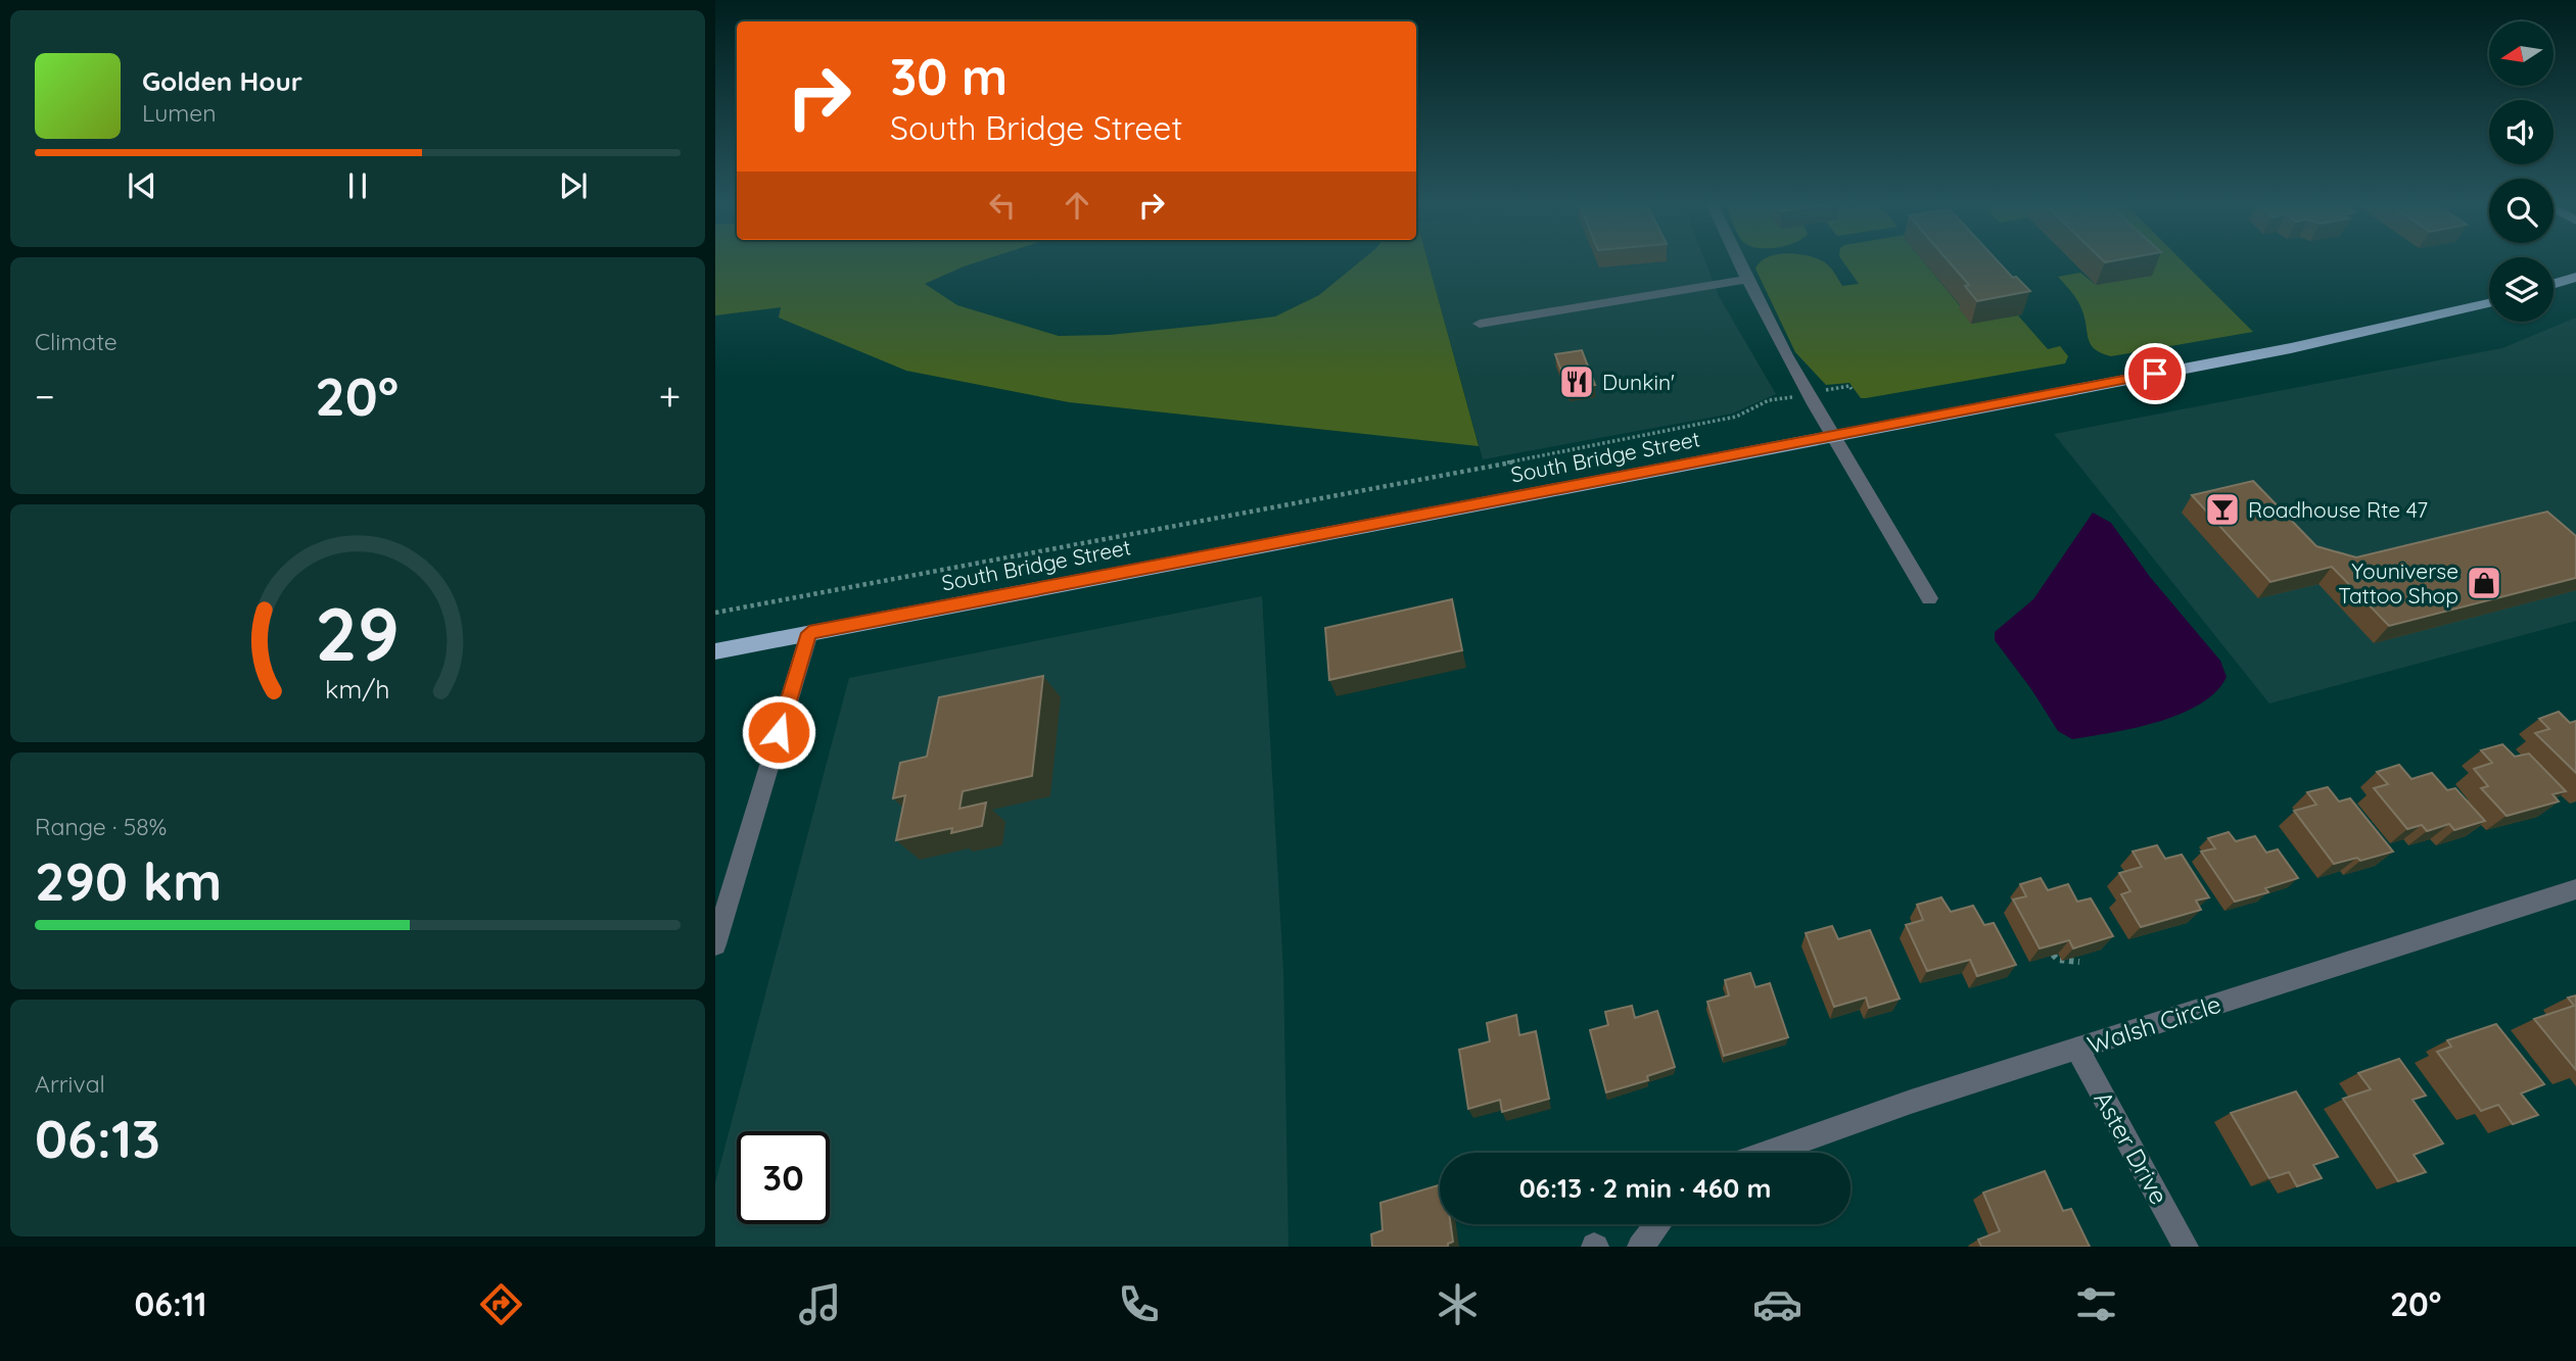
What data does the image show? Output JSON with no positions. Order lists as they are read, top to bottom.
{
  "streets": {
    "highway": ["South Bridge Street"],
    "street": ["Walsh Circle", "Aster Drive"]
  },
  "crossings": [
    ["Walsh Circle", "Aster Drive"]
  ],
  "places": {
    "restaurant": ["Dunkin'"],
    "bar": ["Roadhouse Rte 47"],
    "shop": ["Youniverse Tattoo Shop"]
  },
  "north": "left",
  "page": {
    "turn": ["30 m", "South Bridge Street"],
    "song": ["Golden Hour", "Lumen"],
    "tile": [
      "Climate",
      ["Range · 58%", "290 km"],
      ["Arrival", "06:13"]
    ],
    "heat": ["−", "20°", "+"],
    "limit": "30",
    "trip": "06:13 · 2 min · 460 m",
    "tabs": ["06:11", "20°"],
    "gauge": ["29", "km/h"]
  }
}
